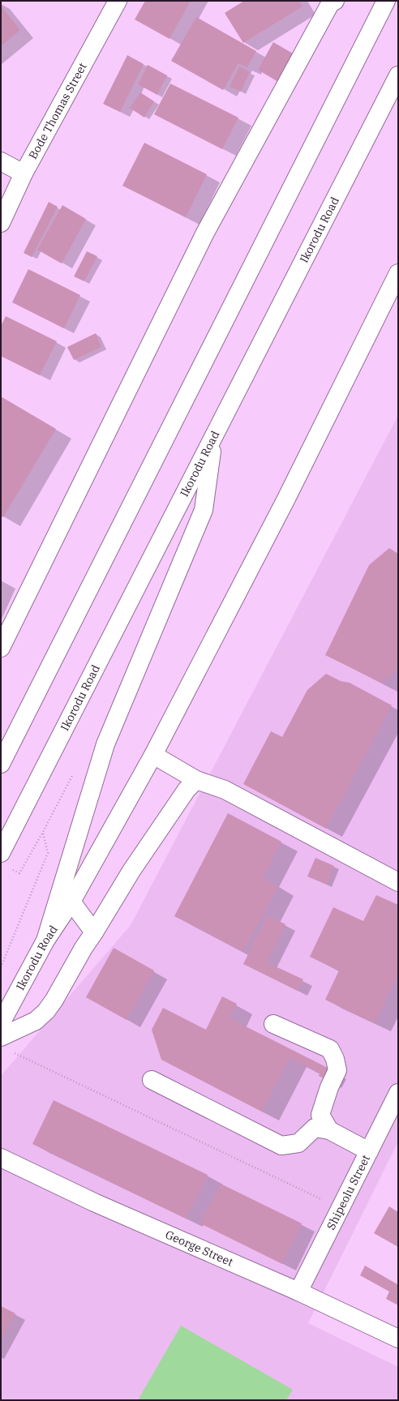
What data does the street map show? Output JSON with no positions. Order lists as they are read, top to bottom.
{
  "streets": {
    "main road": [
      "Bode Thomas Street",
      "Ikorodu Road",
      "Shipeolu Street",
      "George Street"
    ]
  },
  "crossings": [
    ["Shipeolu Street", "George Street"]
  ]
}
